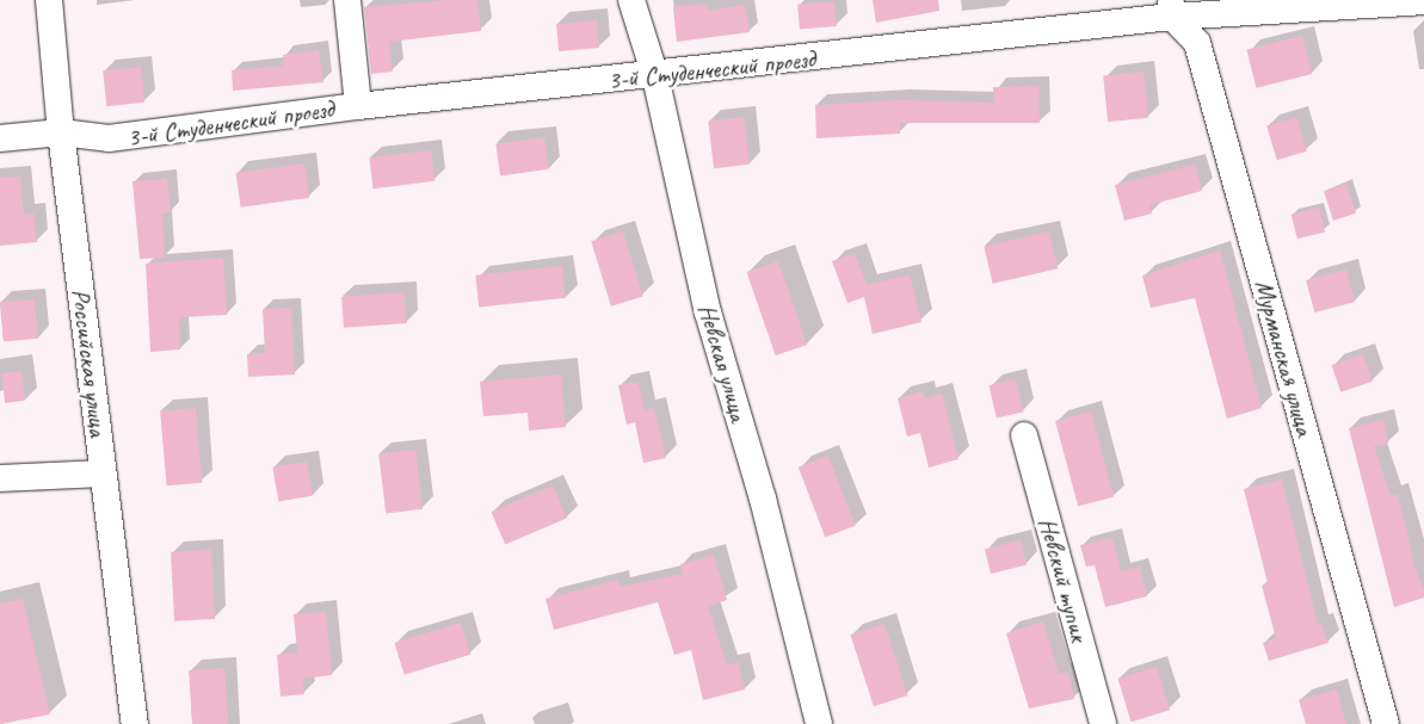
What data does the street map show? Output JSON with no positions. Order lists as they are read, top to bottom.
{
  "streets": {
    "street": [
      "3-й Студенческий проезд",
      "Мурманская улица",
      "Российская улица",
      "Невская улица",
      "Невский тупик"
    ]
  },
  "crossings": [
    ["3-й Студенческий проезд", "Мурманская улица"],
    ["3-й Студенческий проезд", "Российская улица"],
    ["3-й Студенческий проезд", "Невская улица"]
  ]
}
